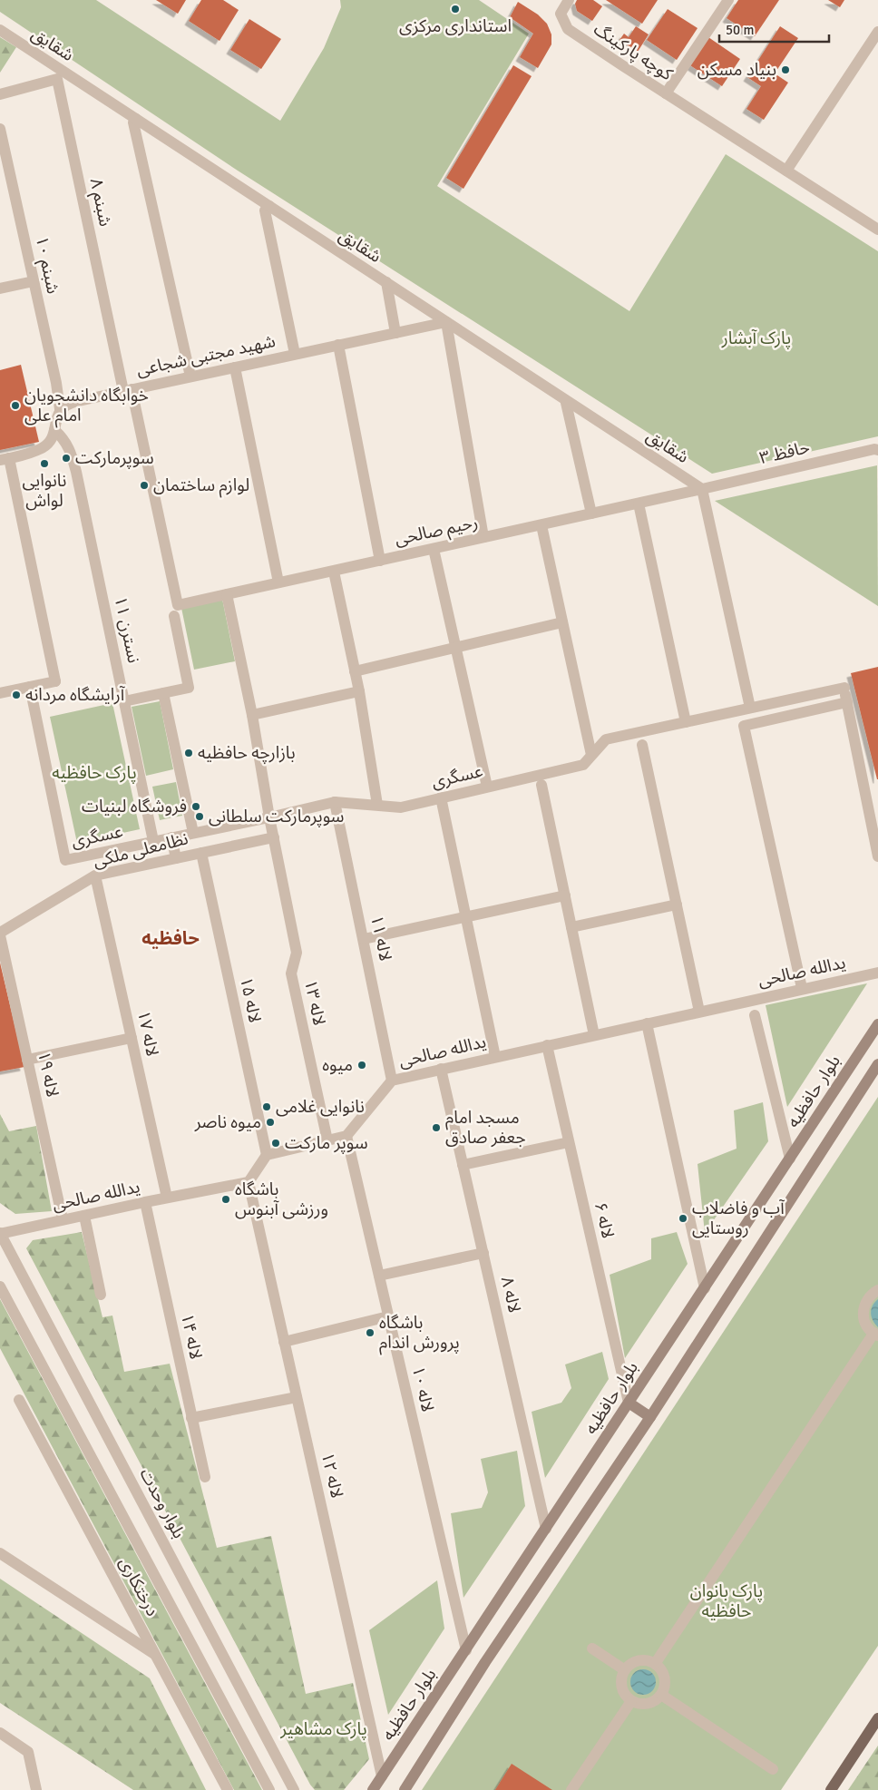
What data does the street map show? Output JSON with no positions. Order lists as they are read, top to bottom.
{
  "streets": {
    "main road": ["بلوار حافظیه"],
    "street": [
      "شقایق",
      "کوچه پارکینگ",
      "شبنم ۸",
      "شبنم ۱۰",
      "شهید مجتبی شجاعی",
      "حافظ ۳",
      "رحیم صالحی",
      "نسترن ۱۱",
      "عسگری",
      "نظامعلی ملکی",
      "لاله ۱۱",
      "یدالله صالحی",
      "لاله ۱۵",
      "لاله ۱۳",
      "لاله ۱۷",
      "لاله ۱۹",
      "لاله ۶",
      "لاله ۸",
      "لاله ۱۴",
      "لاله ۱۰",
      "لاله ۱۲",
      "بلوار وحدت",
      "درختکاری"
    ]
  },
  "crossings": [
    ["شقایق", "شبنم ۸"],
    ["شقایق", "شهید مجتبی شجاعی"],
    ["شقایق", "حافظ ۳"],
    ["شقایق", "رحیم صالحی"],
    ["شبنم ۸", "شهید مجتبی شجاعی"],
    ["شبنم ۸", "رحیم صالحی"],
    ["شبنم ۱۰", "شهید مجتبی شجاعی"],
    ["حافظ ۳", "رحیم صالحی"],
    ["رحیم صالحی", "لاله ۱۳"],
    ["نسترن ۱۱", "عسگری"],
    ["عسگری", "لاله ۱۱"],
    ["عسگری", "لاله ۱۳"],
    ["نظامعلی ملکی", "لاله ۱۵"],
    ["نظامعلی ملکی", "لاله ۱۳"],
    ["نظامعلی ملکی", "لاله ۱۷"],
    ["نظامعلی ملکی", "لاله ۱۹"],
    ["لاله ۱۱", "یدالله صالحی"],
    ["یدالله صالحی", "لاله ۱۷"],
    ["یدالله صالحی", "لاله ۱۹"],
    ["یدالله صالحی", "لاله ۶"],
    ["یدالله صالحی", "لاله ۸"],
    ["یدالله صالحی", "لاله ۱۴"],
    ["یدالله صالحی", "لاله ۱۰"],
    ["یدالله صالحی", "لاله ۱۲"],
    ["یدالله صالحی", "بلوار وحدت"],
    ["بلوار حافظیه", "لاله ۶"],
    ["بلوار حافظیه", "لاله ۸"],
    ["بلوار حافظیه", "لاله ۱۰"],
    ["بلوار حافظیه", "لاله ۱۲"]
  ],
  "districts": ["حافظیه"],
  "parks": [
    "پارک آبشار",
    "پارک حافظیه",
    "پارک بانوان حافظیه",
    "پارک مشاهیر"
  ],
  "places": [
    "استانداری مرکزی",
    "بنیاد مسکن",
    "خوابگاه دانشجویان امام علی",
    "سوپرمارکت",
    "نانوایی لواش",
    "لوازم ساختمان",
    "آرایشگاه مردانه",
    "بازارچه حافظیه",
    "فروشگاه لبنیات",
    "سوپرمارکت سلطانی",
    "میوه",
    "نانوایی غلامی",
    "میوه ناصر",
    "مسجد امام جعفر صادق",
    "سوپر مارکت",
    "باشگاه ورزشی آبنوس",
    "آب و فاضلاب روستایی",
    "باشگاه پرورش اندام"
  ],
  "scale_bar": "50 m"
}
